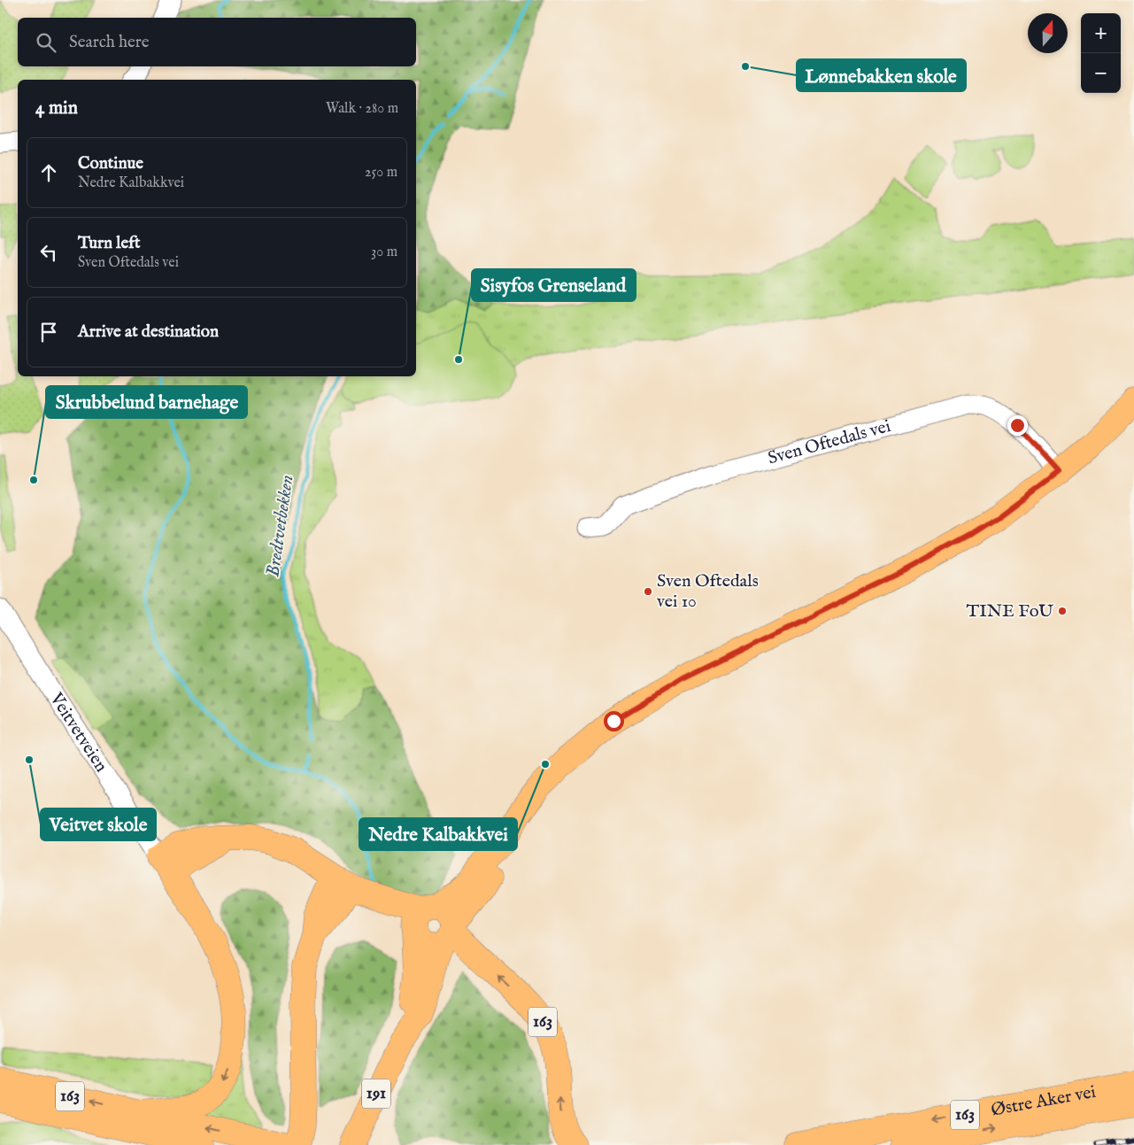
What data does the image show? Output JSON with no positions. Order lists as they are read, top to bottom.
{
  "streets": {
    "main road": ["163", "191", "Østre Aker vei"],
    "street": ["Sven Oftedals vei", "Veitvetveien"]
  },
  "crossings": [
    ["Veitvetveien", "163"],
    ["163", "191"]
  ],
  "water": ["Bredtvetbekken"],
  "places": [
    "Lønnebakken skole",
    "Sisyfos Grenseland",
    "Skrubbelund barnehage",
    "Sven Oftedals vei 10",
    "TINE FoU",
    "Veitvet skole",
    "Nedre Kalbakkvei"
  ],
  "north": "top",
  "page": {
    "map_buttons": ["+", "−"],
    "search": "Search here",
    "heading": ["4 min", "Walk · 280 m"],
    "list": [
      ["Continue", "Nedre Kalbakkvei", "250 m"],
      ["Turn left", "Sven Oftedals vei", "30 m"],
      "Arrive at destination"
    ]
  }
}
